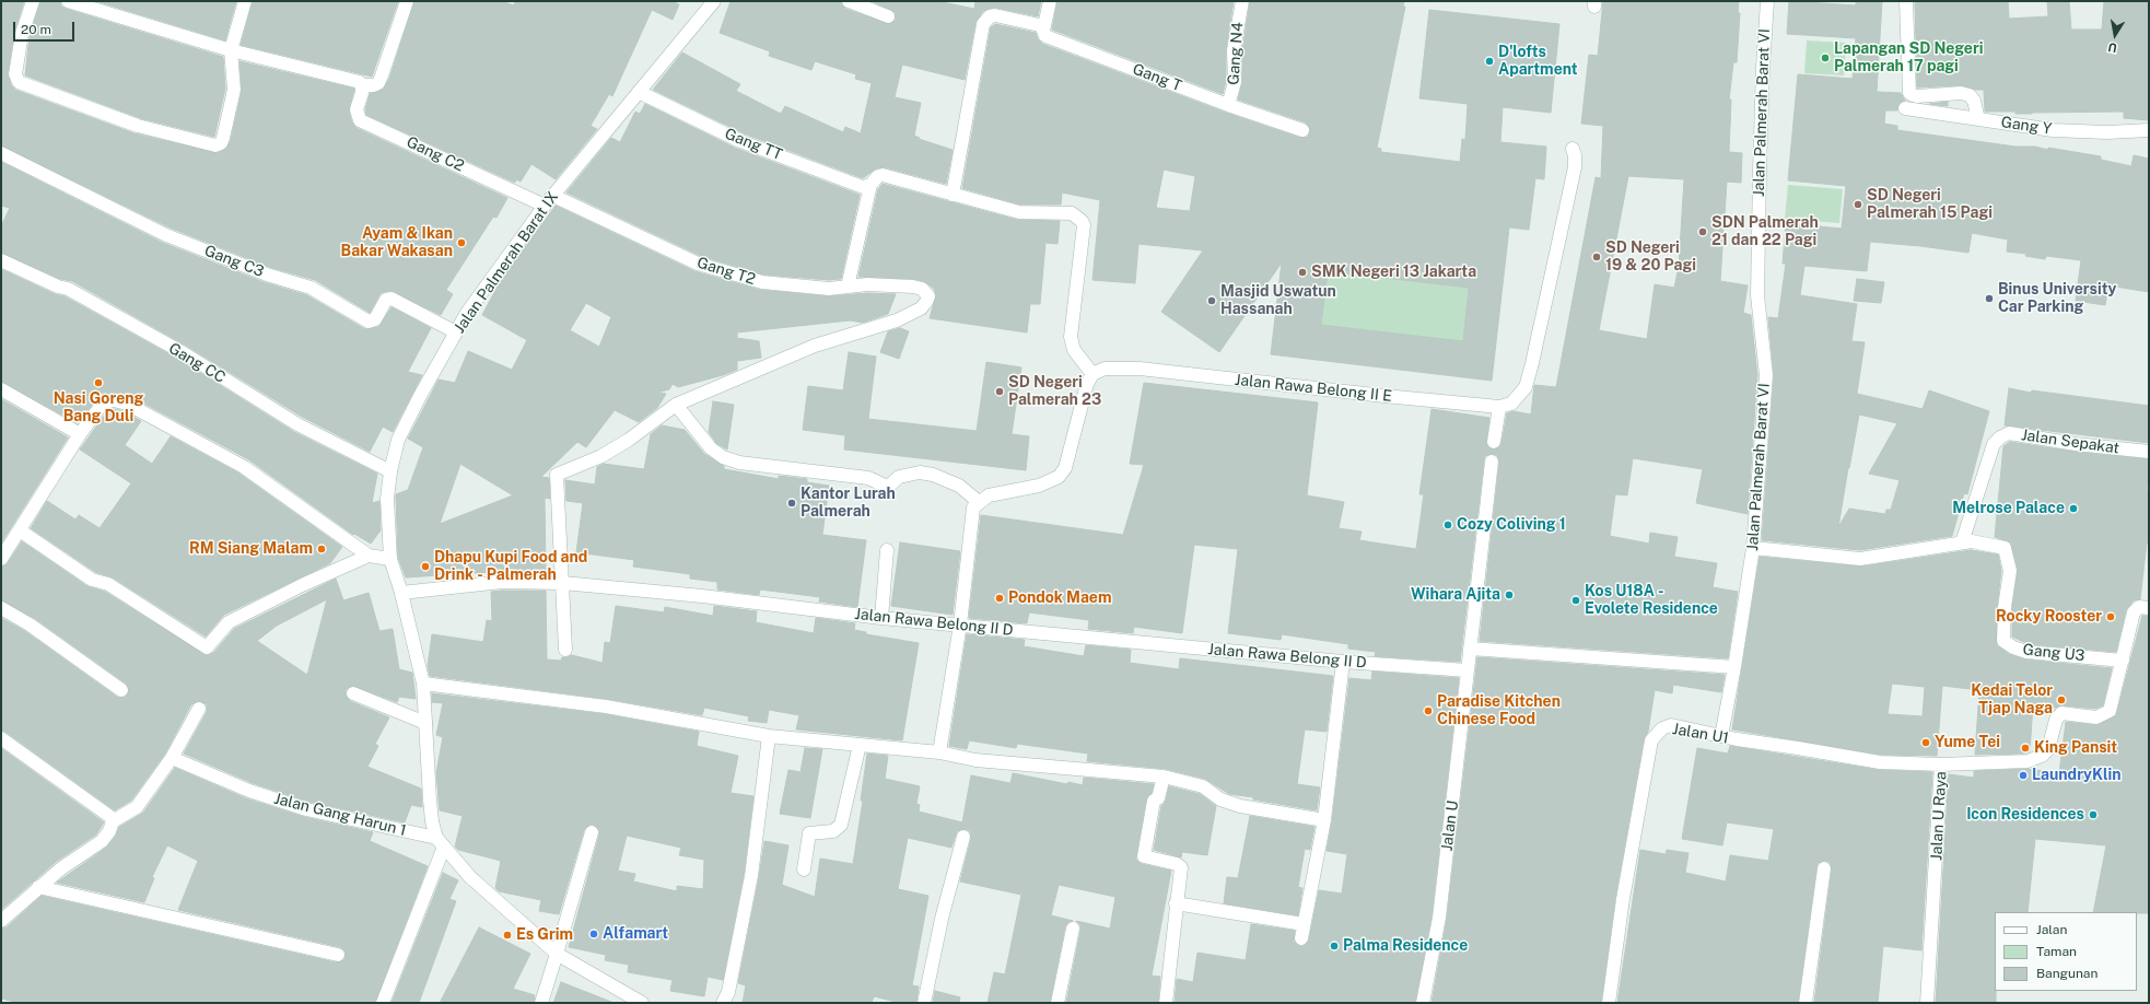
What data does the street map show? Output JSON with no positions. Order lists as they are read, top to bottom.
{
  "streets": {
    "street": [
      "Gang N4",
      "Gang T",
      "Jalan Palmerah Barat VI",
      "Gang Y",
      "Gang TT",
      "Gang C2",
      "Gang C3",
      "Jalan Palmerah Barat IX",
      "Gang T2",
      "Gang CC",
      "Jalan Rawa Belong II E",
      "Jalan Sepakat",
      "Jalan Rawa Belong II D",
      "Gang U3",
      "Jalan U1",
      "Jalan Gang Harun 1",
      "Jalan U Raya",
      "Jalan U"
    ]
  },
  "crossings": [
    ["Gang N4", "Gang T"],
    ["Gang TT", "Jalan Palmerah Barat IX"],
    ["Gang C2", "Jalan Palmerah Barat IX"],
    ["Gang C2", "Gang T2"],
    ["Gang C3", "Jalan Palmerah Barat IX"],
    ["Jalan Palmerah Barat IX", "Gang T2"],
    ["Jalan Palmerah Barat IX", "Gang CC"],
    ["Jalan Palmerah Barat IX", "Jalan Rawa Belong II D"],
    ["Jalan Palmerah Barat IX", "Jalan Gang Harun 1"],
    ["Jalan Sepakat", "Gang U3"],
    ["Jalan Rawa Belong II D", "Jalan U"],
    ["Gang U3", "Jalan U Raya"],
    ["Jalan U1", "Jalan U Raya"]
  ],
  "places": [
    "Lapangan SD Negeri Palmerah 17 pagi",
    "D'lofts Apartment",
    "SD Negeri Palmerah 15 Pagi",
    "SDN Palmerah 21 dan 22 Pagi",
    "Ayam & Ikan Bakar Wakasan",
    "SD Negeri 19 & 20 Pagi",
    "SMK Negeri 13 Jakarta",
    "Binus University Car Parking",
    "Masjid Uswatun Hassanah",
    "Nasi Goreng Bang Duli",
    "SD Negeri Palmerah 23",
    "Kantor Lurah Palmerah",
    "Melrose Palace",
    "Cozy Coliving 1",
    "RM Siang Malam",
    "Dhapu Kupi Food and Drink - Palmerah",
    "Wihara Ajita",
    "Pondok Maem",
    "Kos U18A - Evolete Residence",
    "Rocky Rooster",
    "Kedai Telor Tjap Naga",
    "Paradise Kitchen Chinese Food",
    "Yume Tei",
    "King Pansit",
    "LaundryKlin",
    "Icon Residences",
    "Alfamart",
    "Es Grim",
    "Palma Residence"
  ],
  "legend": ["Jalan", "Taman", "Bangunan"],
  "scale_bar": "20 m",
  "north": "bottom"
}
